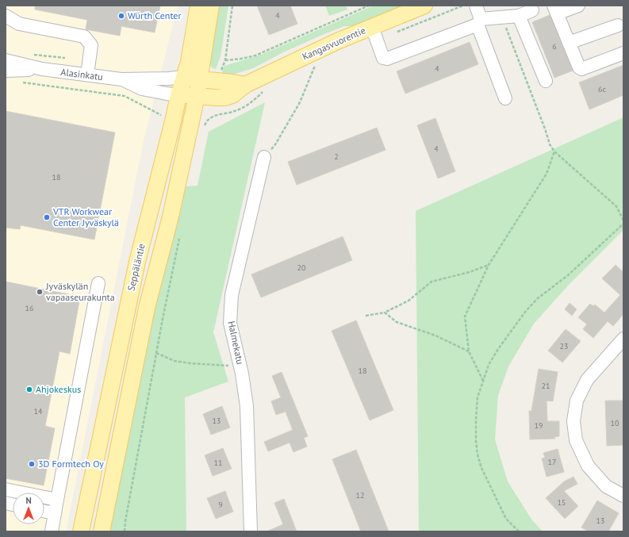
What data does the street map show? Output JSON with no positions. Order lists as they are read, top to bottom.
{
  "streets": {
    "main road": ["Kangasvuorentie", "Seppäläntie"],
    "street": ["Alasinkatu", "Halmekatu"]
  },
  "crossings": [
    ["Kangasvuorentie", "Alasinkatu"],
    ["Kangasvuorentie", "Seppäläntie"],
    ["Alasinkatu", "Seppäläntie"]
  ],
  "places": [
    "Würth Center",
    "VTR Workwear Center Jyväskylä",
    "Jyväskylän vapaaseurakunta",
    "Ahjokeskus",
    "3D Formtech Oy"
  ],
  "house_numbers": [
    "4",
    "6",
    "4",
    "6c",
    "4",
    "2",
    "18",
    "20",
    "16",
    "23",
    "18",
    "21",
    "14",
    "13",
    "10",
    "19",
    "17",
    "11",
    "12",
    "15",
    "9",
    "13"
  ],
  "north": "top"
}
